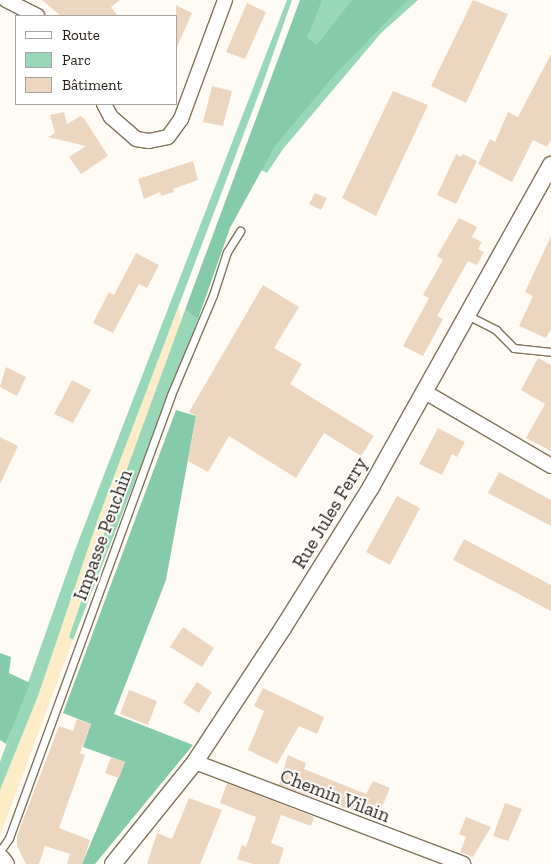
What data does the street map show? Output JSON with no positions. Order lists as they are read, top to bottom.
{
  "streets": {
    "street": ["Rue Jules Ferry", "Chemin Vilain"],
    "lane": ["Impasse Peuchin"]
  },
  "crossings": [
    ["Rue Jules Ferry", "Chemin Vilain"]
  ],
  "legend": ["Route", "Parc", "Bâtiment"]
}
